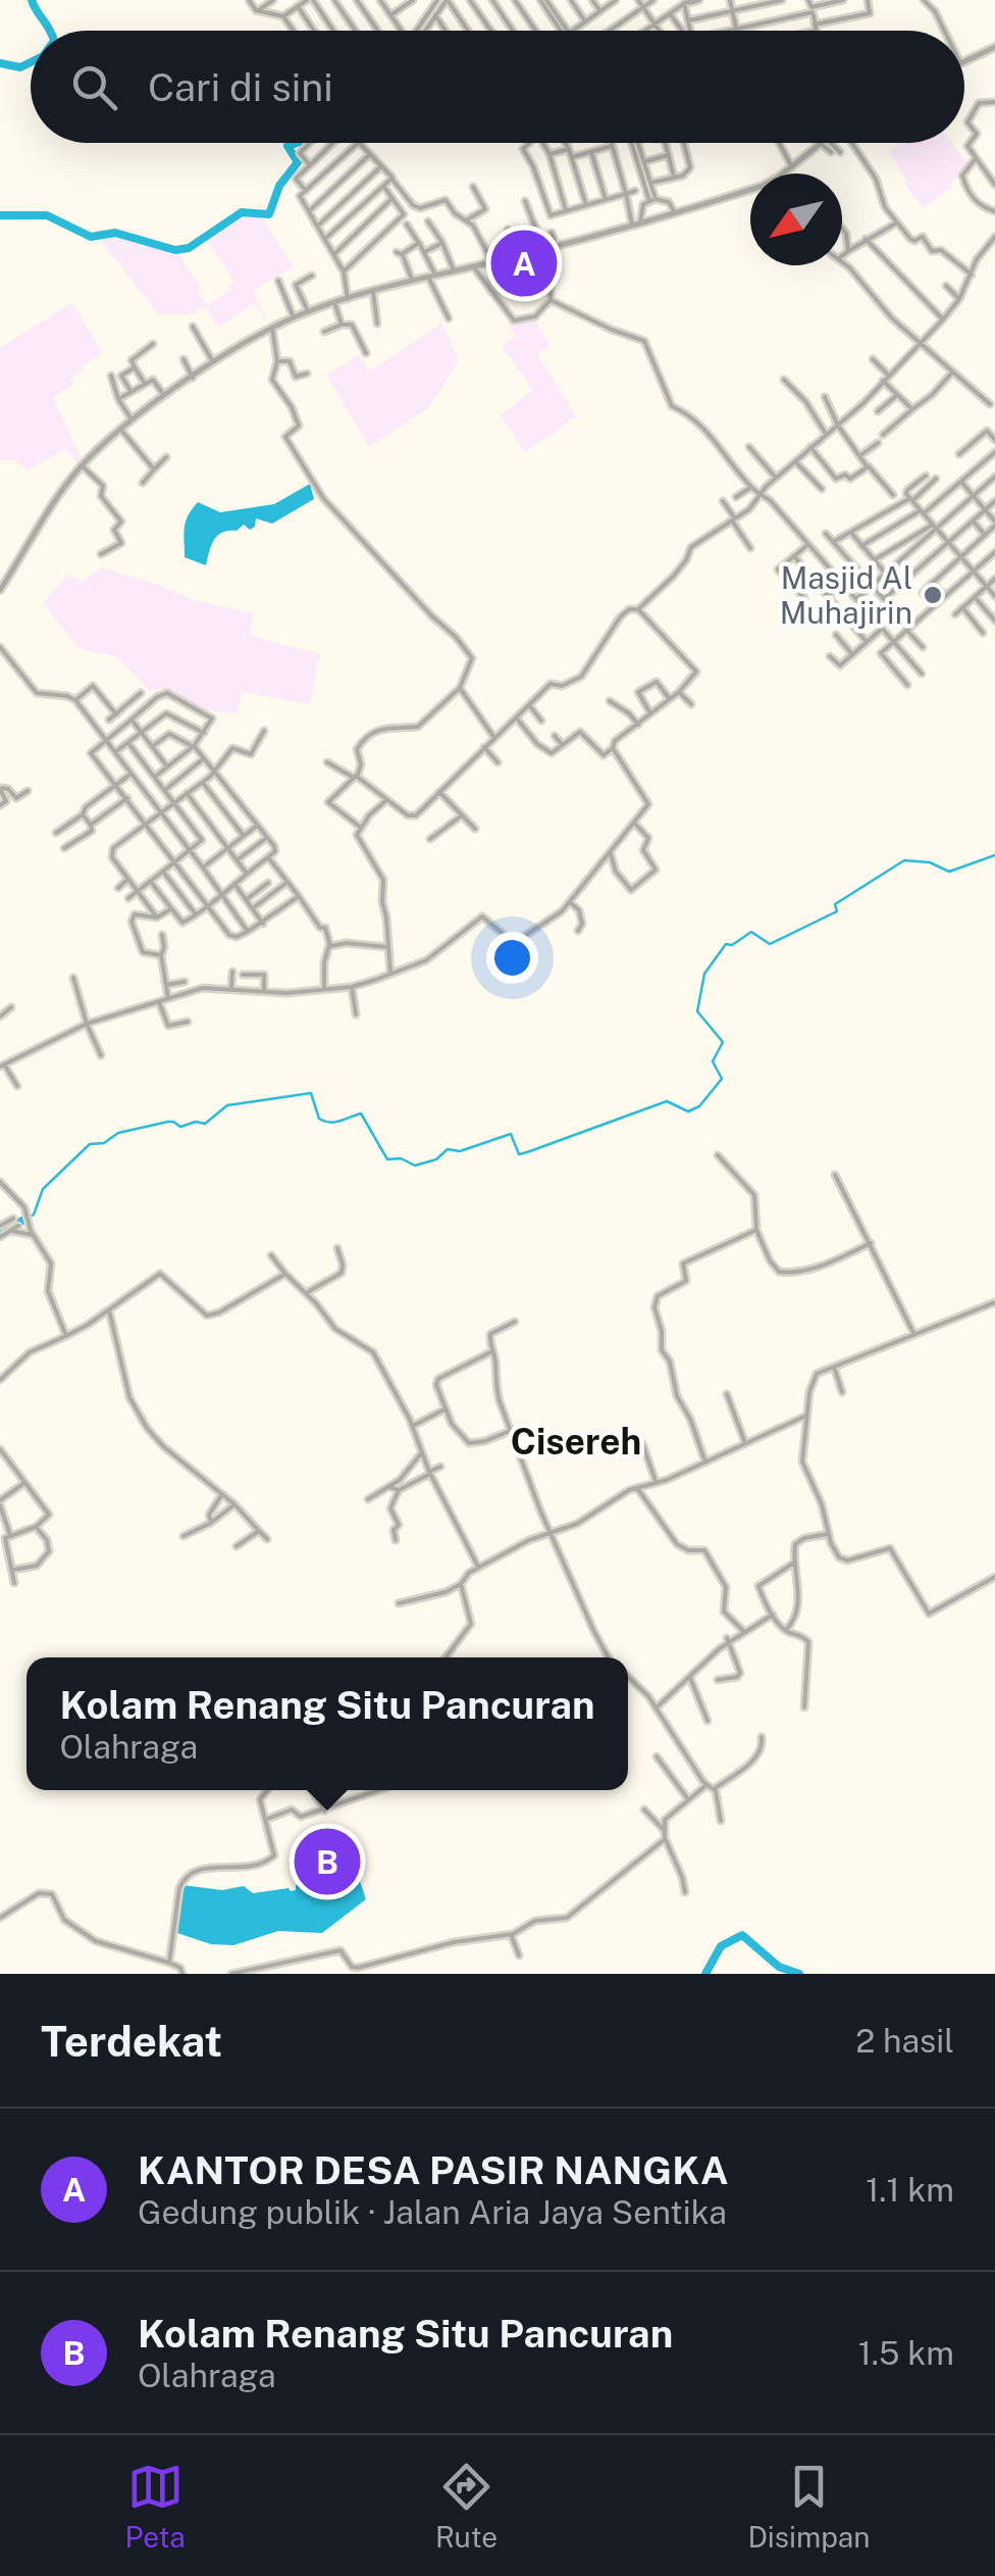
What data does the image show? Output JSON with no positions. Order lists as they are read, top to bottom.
{
  "districts": ["Cisereh"],
  "places": ["Masjid Al Muhajirin"],
  "north": "bottom left",
  "page": {
    "search": "Cari di sini",
    "pins": ["A", "B"],
    "popup": ["Kolam Renang Situ Pancuran", "Olahraga"],
    "heading": ["Terdekat", "2 hasil"],
    "list": [
      {
        "mark": "A",
        "name": "KANTOR DESA PASIR NANGKA",
        "note": "Gedung publik · Jalan Aria Jaya Sentika",
        "value": "1.1 km"
      },
      {
        "mark": "B",
        "name": "Kolam Renang Situ Pancuran",
        "note": "Olahraga",
        "value": "1.5 km"
      }
    ],
    "nav": ["Peta", "Rute", "Disimpan"]
  }
}
